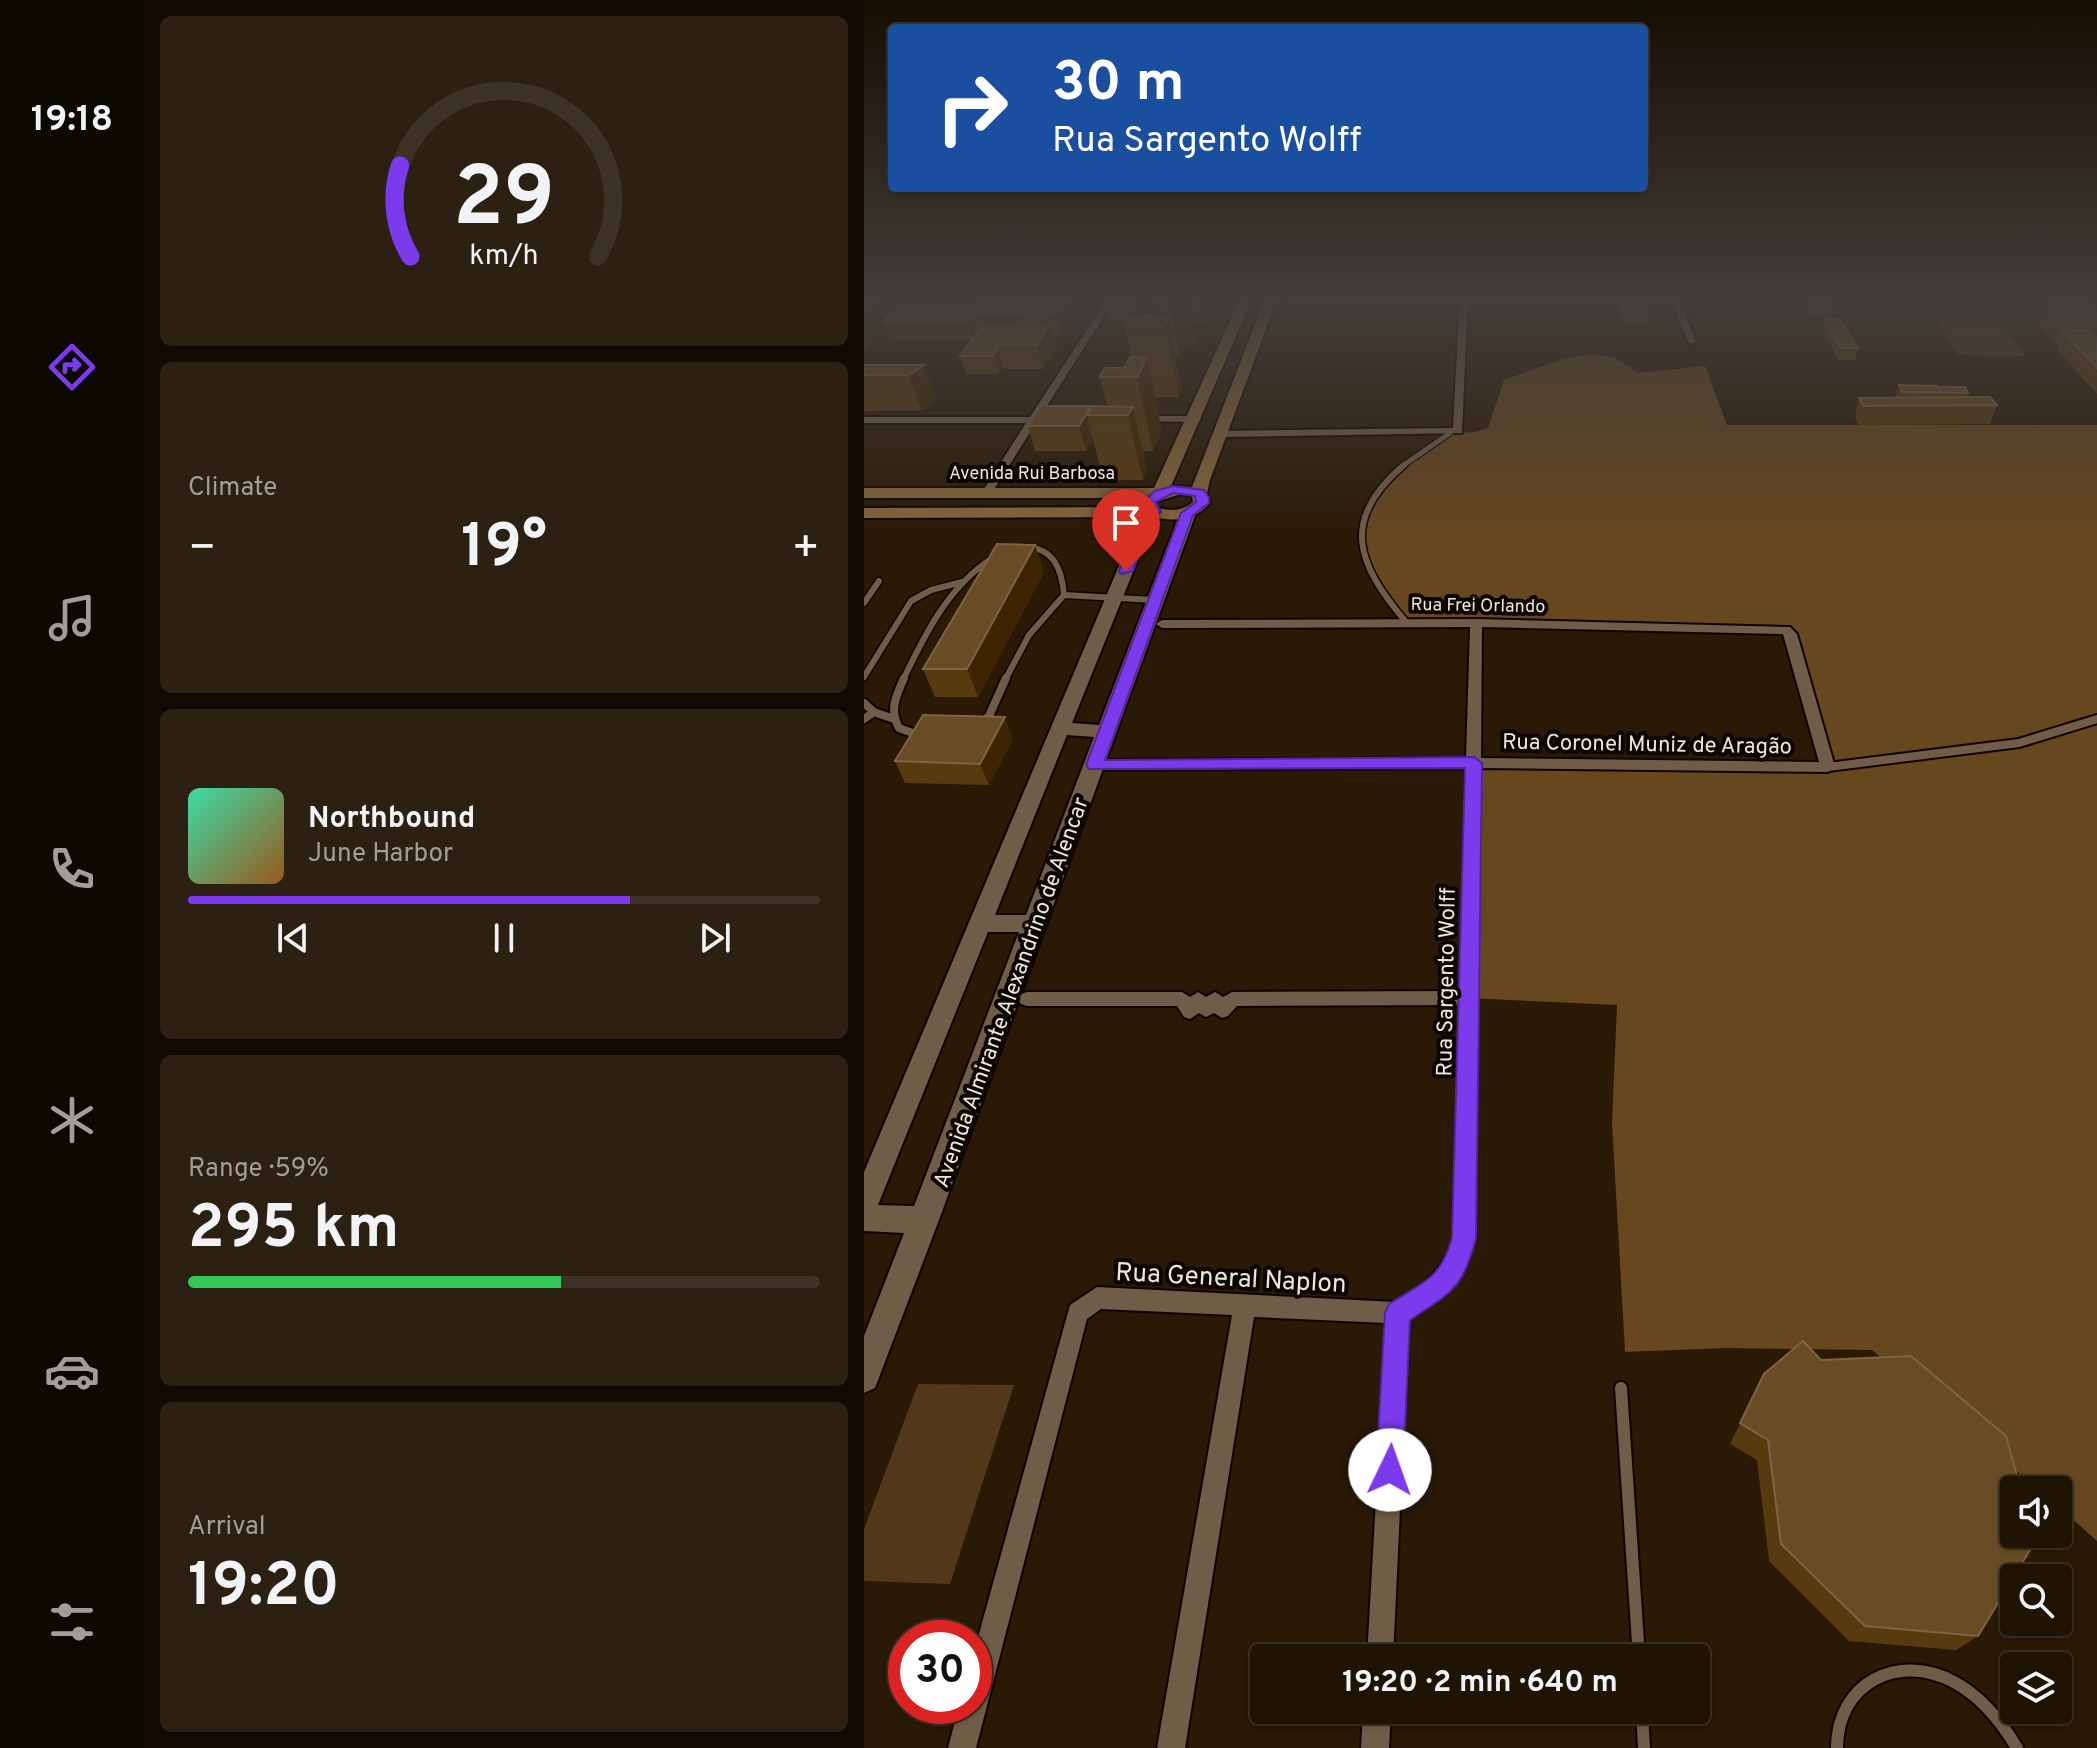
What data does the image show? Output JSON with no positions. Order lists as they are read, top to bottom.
{
  "streets": {
    "main road": ["Avenida Rui Barbosa", "Avenida Almirante Alexandrino de Alencar"],
    "street": [
      "Rua Frei Orlando",
      "Rua Coronel Muniz de Aragão",
      "Rua Sargento Wolff",
      "Rua General Naplon"
    ]
  },
  "crossings": [
    ["Avenida Rui Barbosa", "Avenida Almirante Alexandrino de Alencar"],
    ["Rua Frei Orlando", "Rua Coronel Muniz de Aragão"],
    ["Rua Frei Orlando", "Rua Sargento Wolff"],
    ["Rua Coronel Muniz de Aragão", "Rua Sargento Wolff"],
    ["Rua Coronel Muniz de Aragão", "Avenida Almirante Alexandrino de Alencar"],
    ["Rua Sargento Wolff", "Rua General Naplon"]
  ],
  "page": {
    "tabs": "19:18",
    "turn": ["30 m", "Rua Sargento Wolff"],
    "tile": [
      "Climate",
      ["Range · 59%", "295 km"],
      ["Arrival", "19:20"]
    ],
    "heat": ["−", "19°", "+"],
    "song": ["Northbound", "June Harbor"],
    "limit": "30",
    "trip": "19:20 · 2 min · 640 m",
    "gauge": ["29", "km/h"]
  }
}
